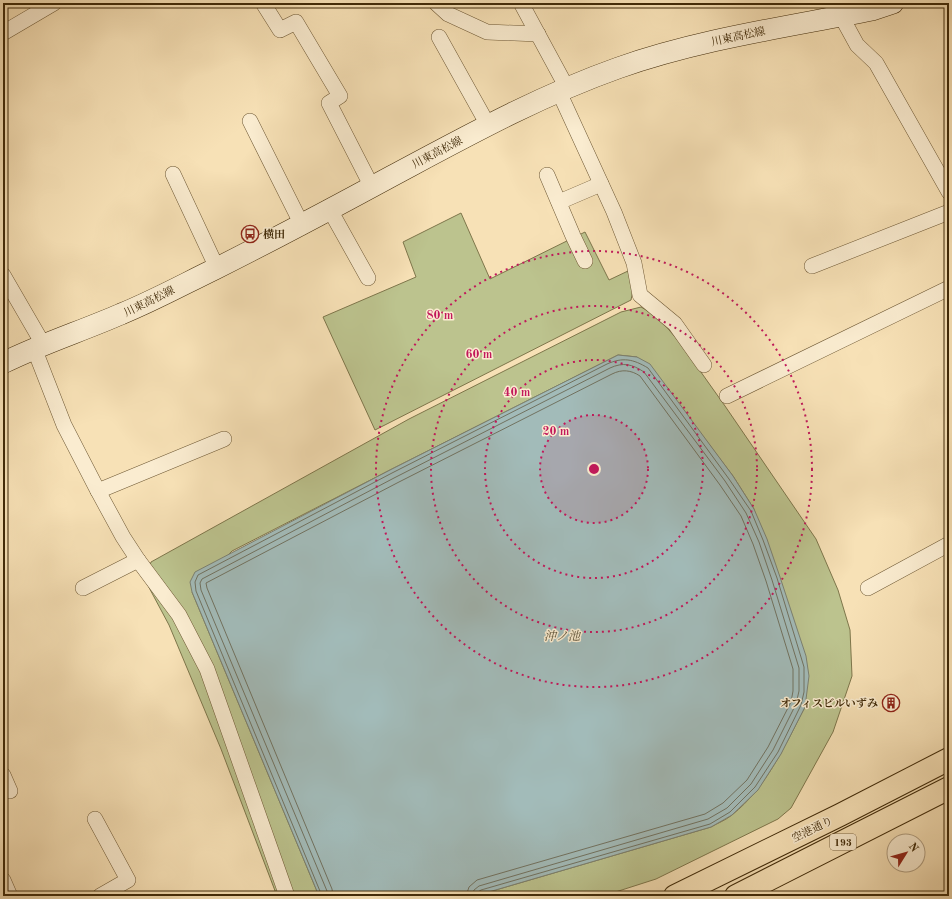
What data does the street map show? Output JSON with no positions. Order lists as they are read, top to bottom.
{
  "streets": {
    "highway": ["空港通り", "193"],
    "main road": ["川東高松線"]
  },
  "water": ["沖ノ池"],
  "places": {
    "bus stop": ["横田"],
    "building": ["オフィスビルいずみ"]
  },
  "north": "top right",
  "rings": [
    "80 m",
    "60 m",
    "40 m",
    "20 m"
  ]
}
